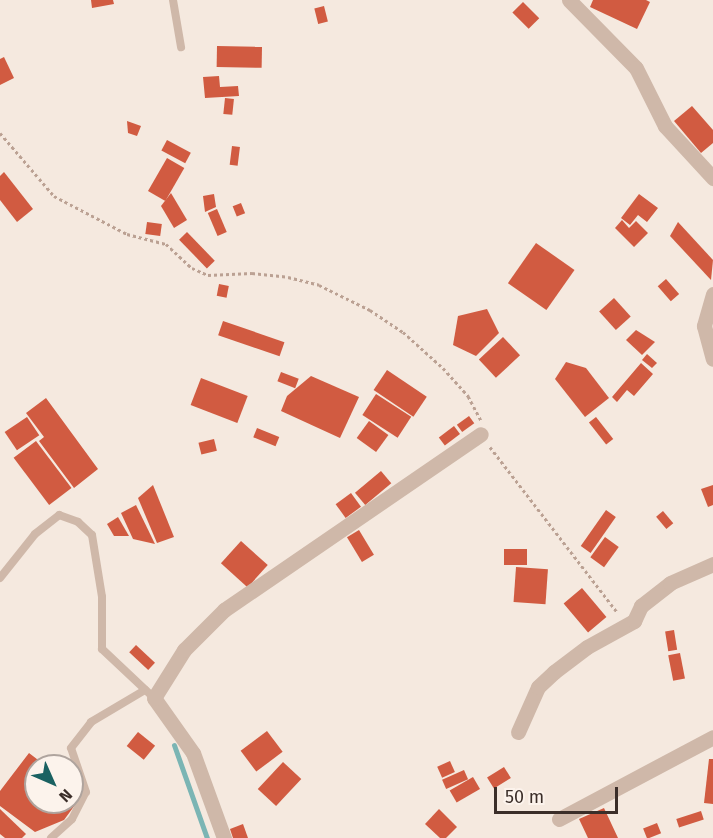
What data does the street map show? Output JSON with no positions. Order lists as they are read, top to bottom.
{
  "scale_bar": "50 m",
  "north": "bottom right"
}
